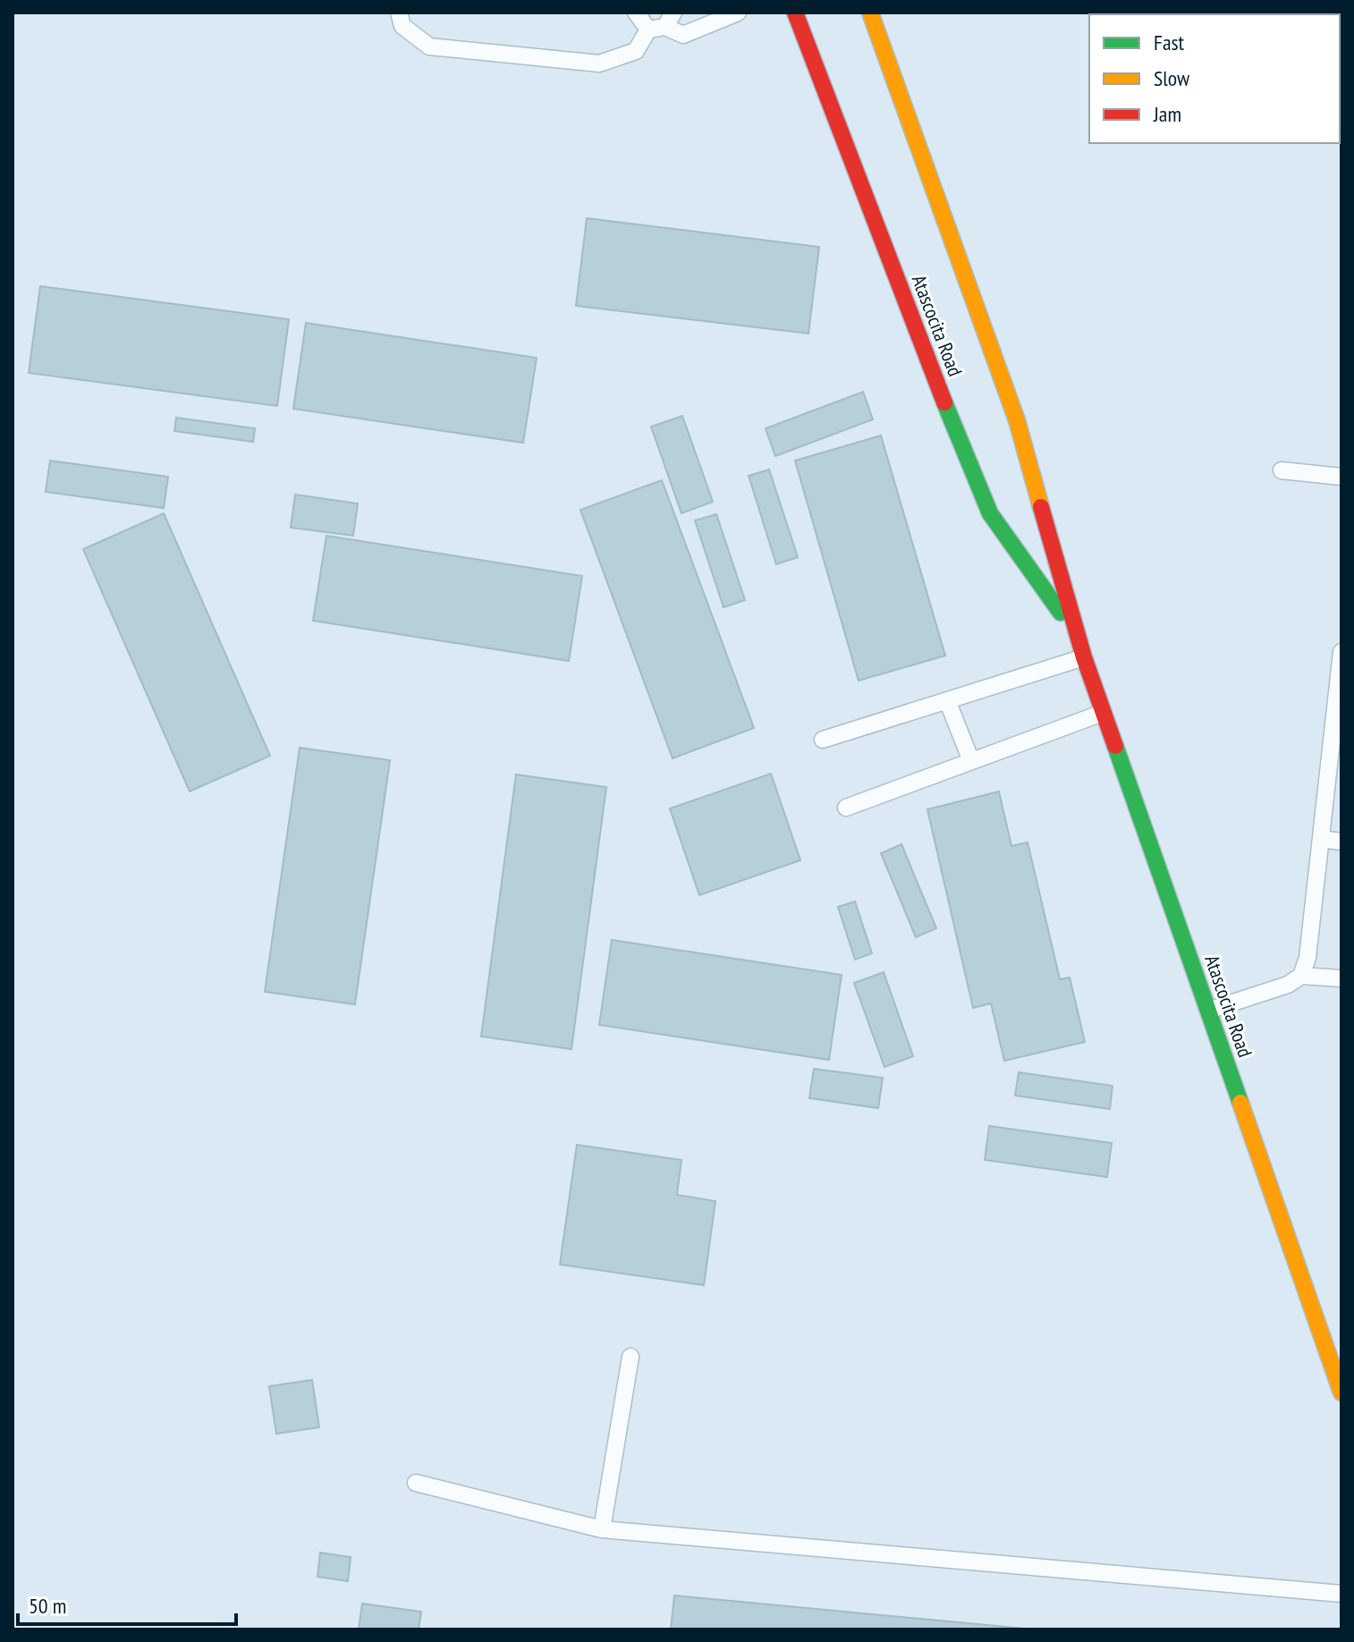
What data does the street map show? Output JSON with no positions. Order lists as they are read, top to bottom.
{
  "streets": {
    "main road": ["Atascocita Road"]
  },
  "legend": ["Fast", "Slow", "Jam"],
  "scale_bar": "50 m"
}
